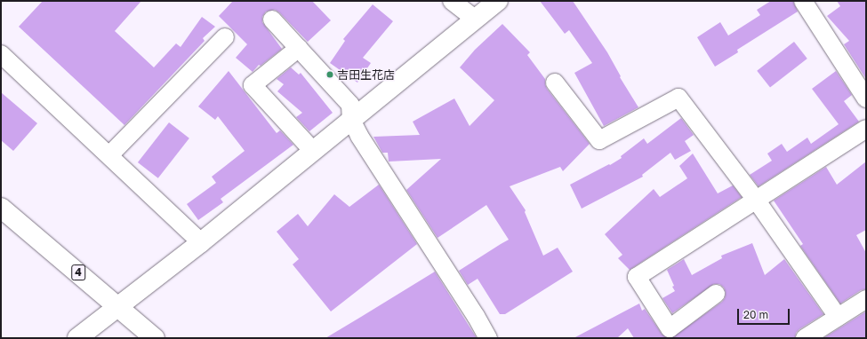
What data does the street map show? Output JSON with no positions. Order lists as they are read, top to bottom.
{
  "streets": {
    "main road": ["4"]
  },
  "places": ["吉田生花店"],
  "scale_bar": "20 m"
}
